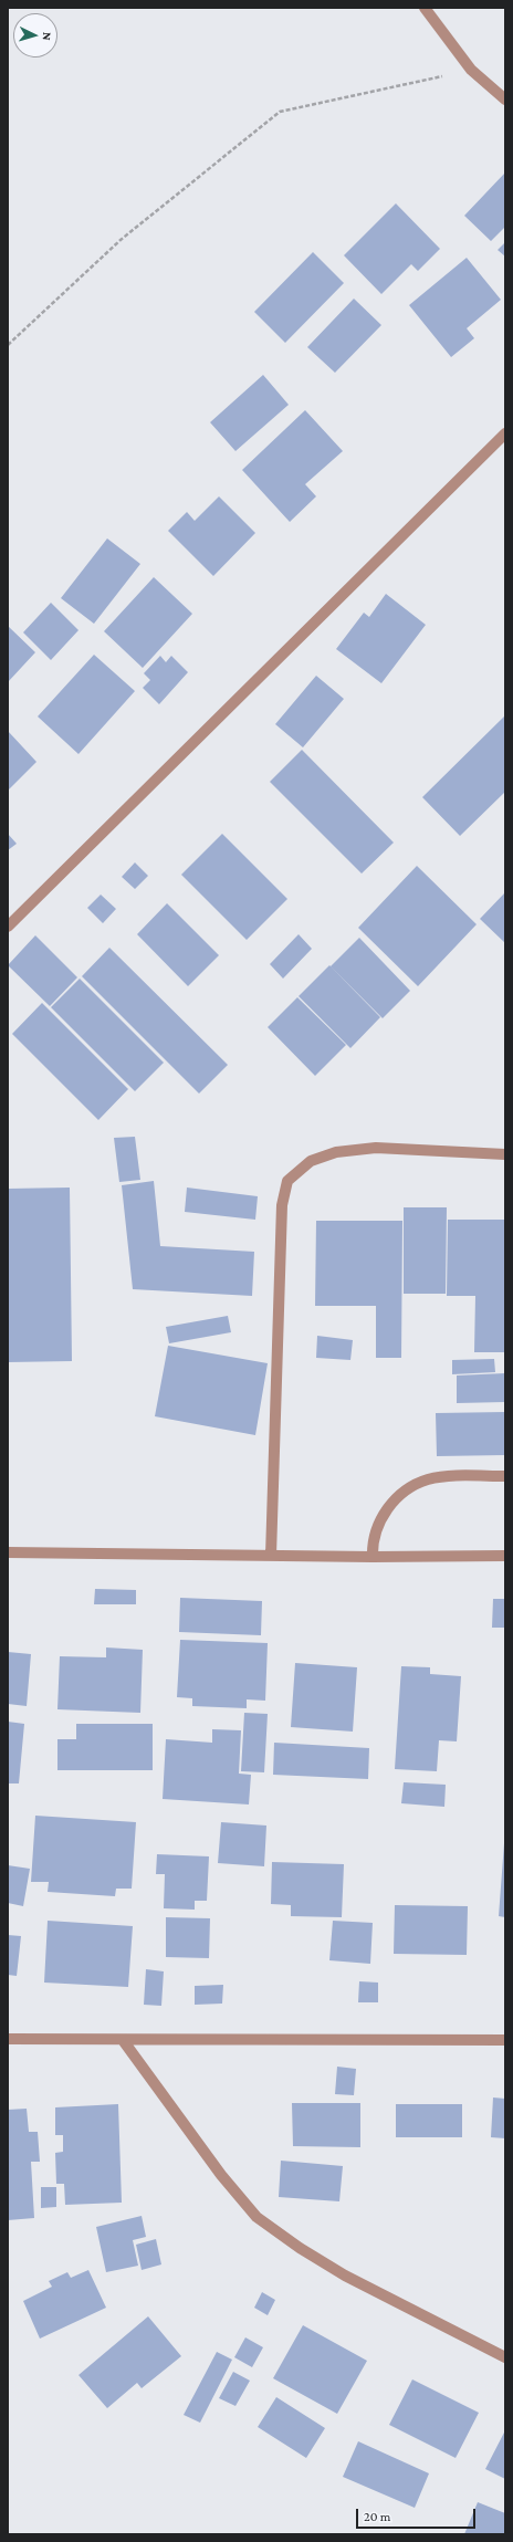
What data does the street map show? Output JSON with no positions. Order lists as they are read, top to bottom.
{
  "scale_bar": "20 m",
  "north": "right"
}
